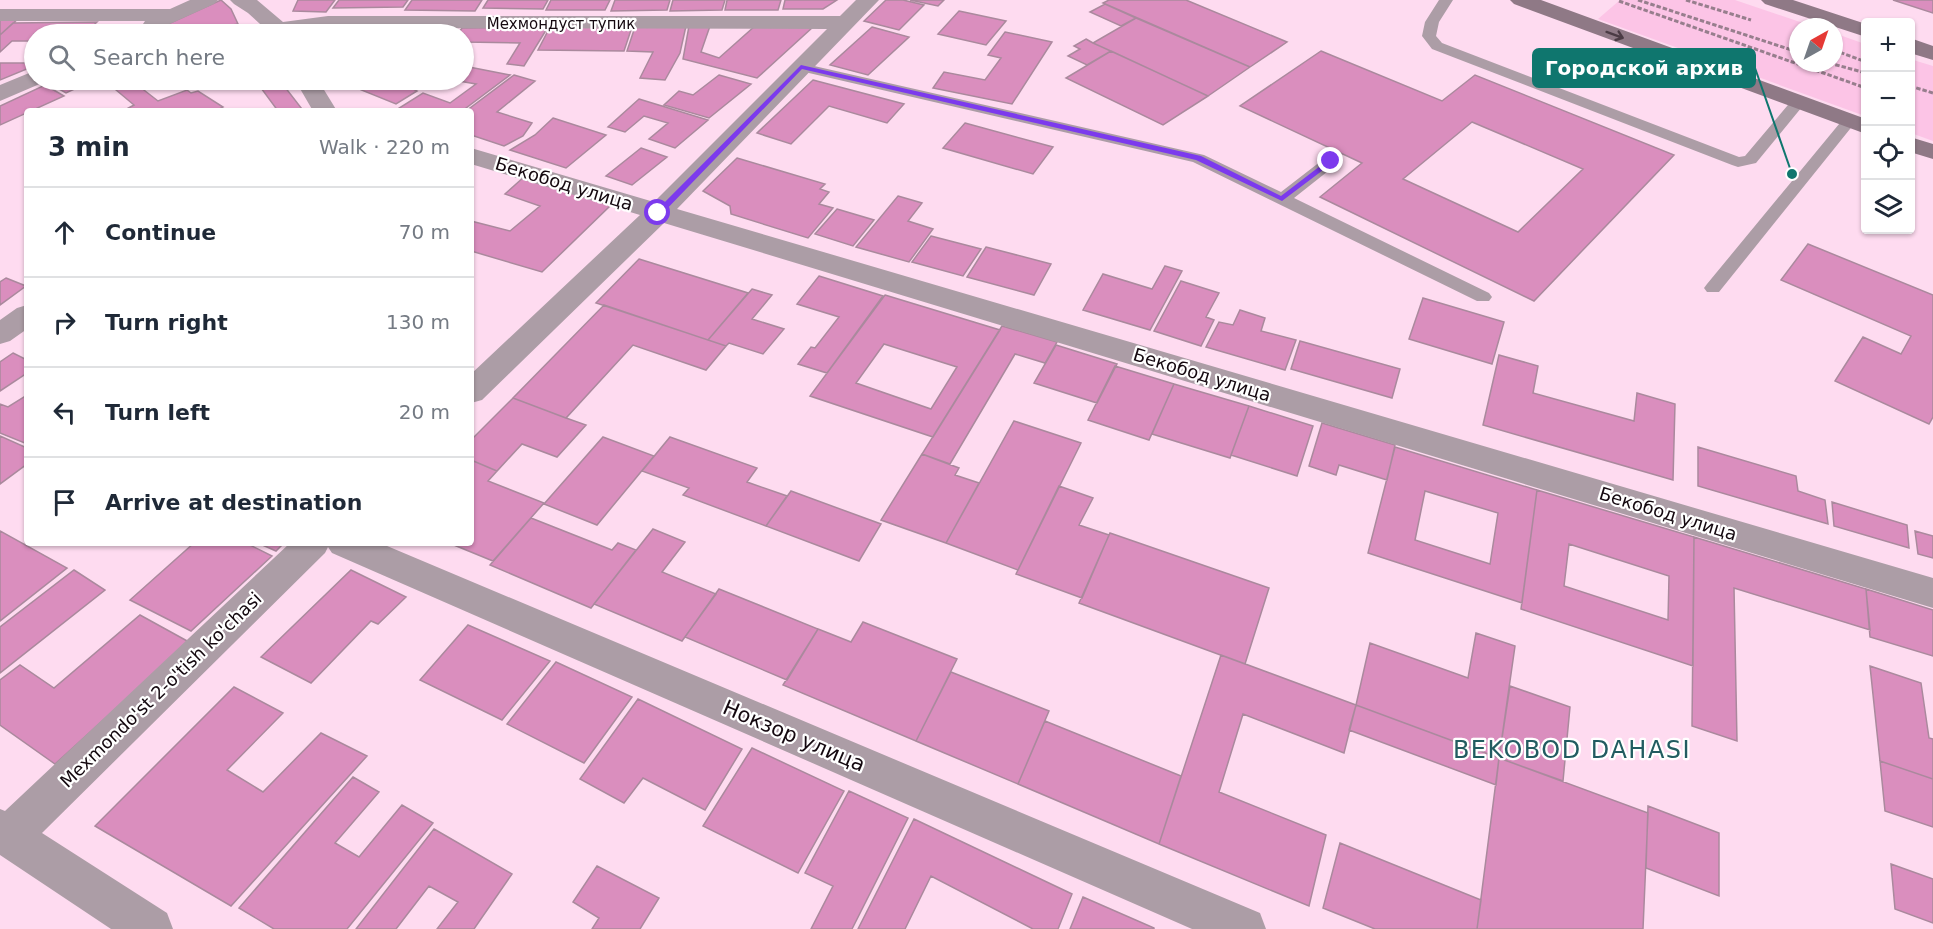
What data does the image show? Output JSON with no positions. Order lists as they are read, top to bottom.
{
  "streets": {
    "street": [
      "Мехмондуст тупик",
      "Бекобод улица",
      "Mexmondo'st 2-o'tish ko'chasi",
      "Нокзор улица"
    ]
  },
  "districts": ["BEKOBOD DAHASI"],
  "places": ["Городской архив"],
  "north": "top right",
  "page": {
    "map_buttons": ["+", "−"],
    "search": "Search here",
    "heading": ["3 min", "Walk · 220 m"],
    "list": [
      ["Continue", "70 m"],
      ["Turn right", "130 m"],
      ["Turn left", "20 m"],
      "Arrive at destination"
    ]
  }
}
